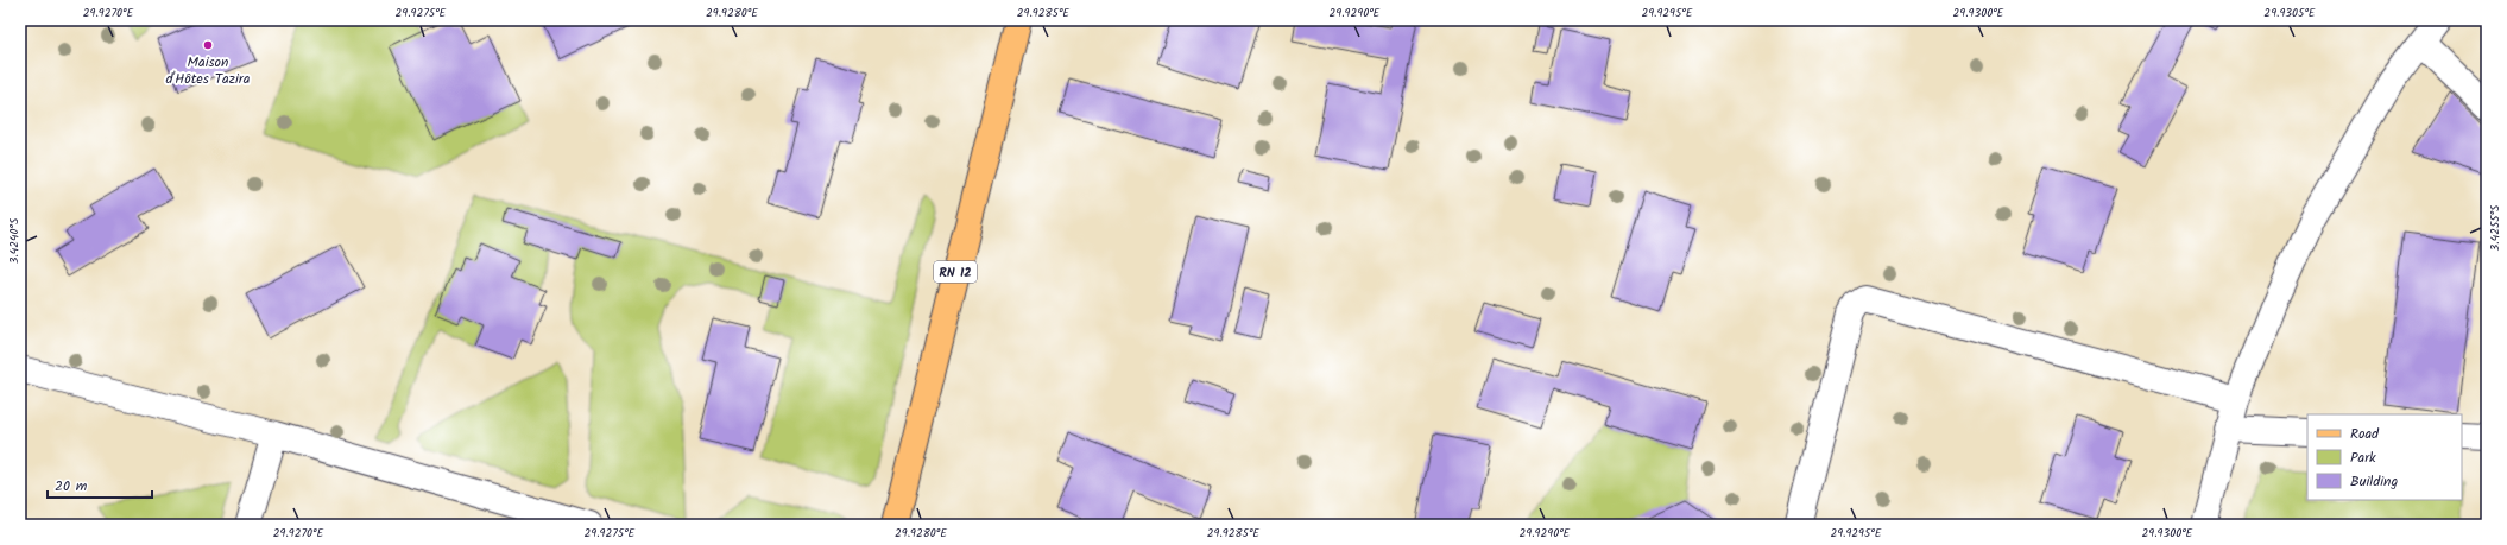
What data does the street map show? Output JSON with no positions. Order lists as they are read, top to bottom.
{
  "streets": {
    "main road": ["RN 12"]
  },
  "places": ["Maison d'Hôtes Tazira"],
  "legend": ["Road", "Park", "Building"],
  "scale_bar": "20 m",
  "coordinates": [
    "29.9270°E",
    "29.9275°E",
    "29.9280°E",
    "29.9285°E",
    "29.9290°E",
    "29.9295°E",
    "29.9300°E",
    "29.9305°E",
    "3.4255°S",
    "3.4240°S"
  ]
}
